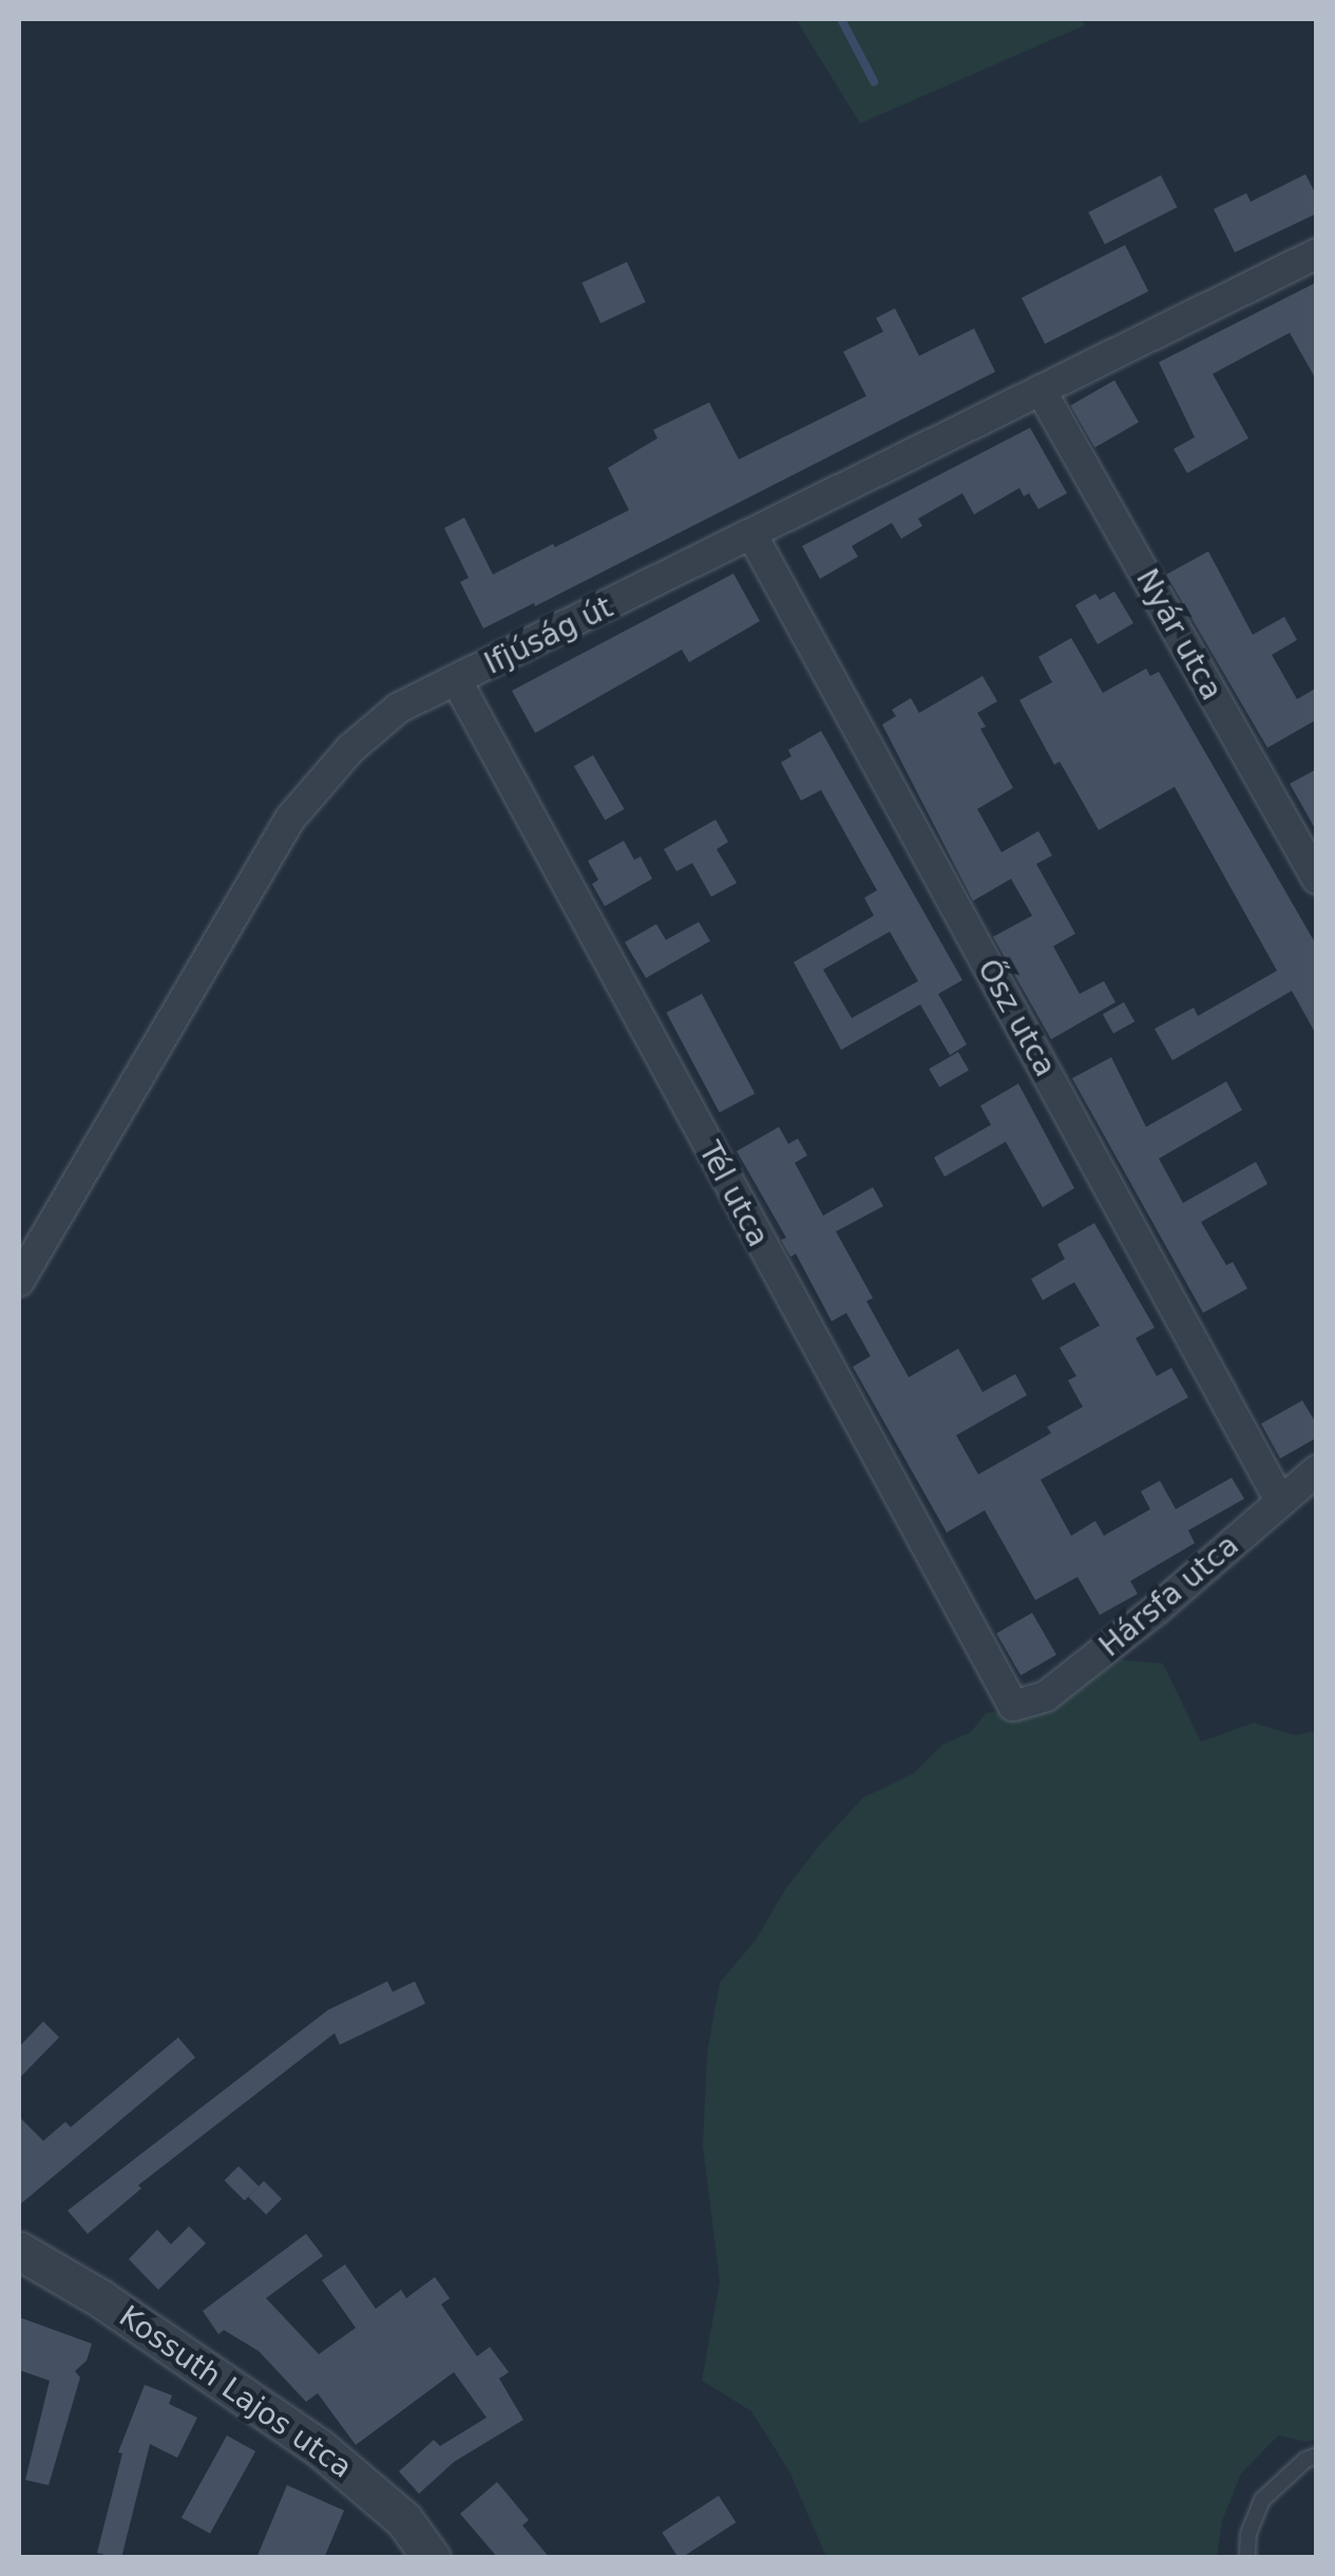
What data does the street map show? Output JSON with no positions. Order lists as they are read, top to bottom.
{
  "streets": {
    "street": [
      "Nyár utca",
      "Ifjúság út",
      "Ősz utca",
      "Tél utca",
      "Hársfa utca",
      "Kossuth Lajos utca"
    ]
  },
  "crossings": [
    ["Nyár utca", "Ifjúság út"],
    ["Ifjúság út", "Ősz utca"],
    ["Ifjúság út", "Tél utca"],
    ["Ősz utca", "Hársfa utca"],
    ["Tél utca", "Hársfa utca"]
  ]
}
